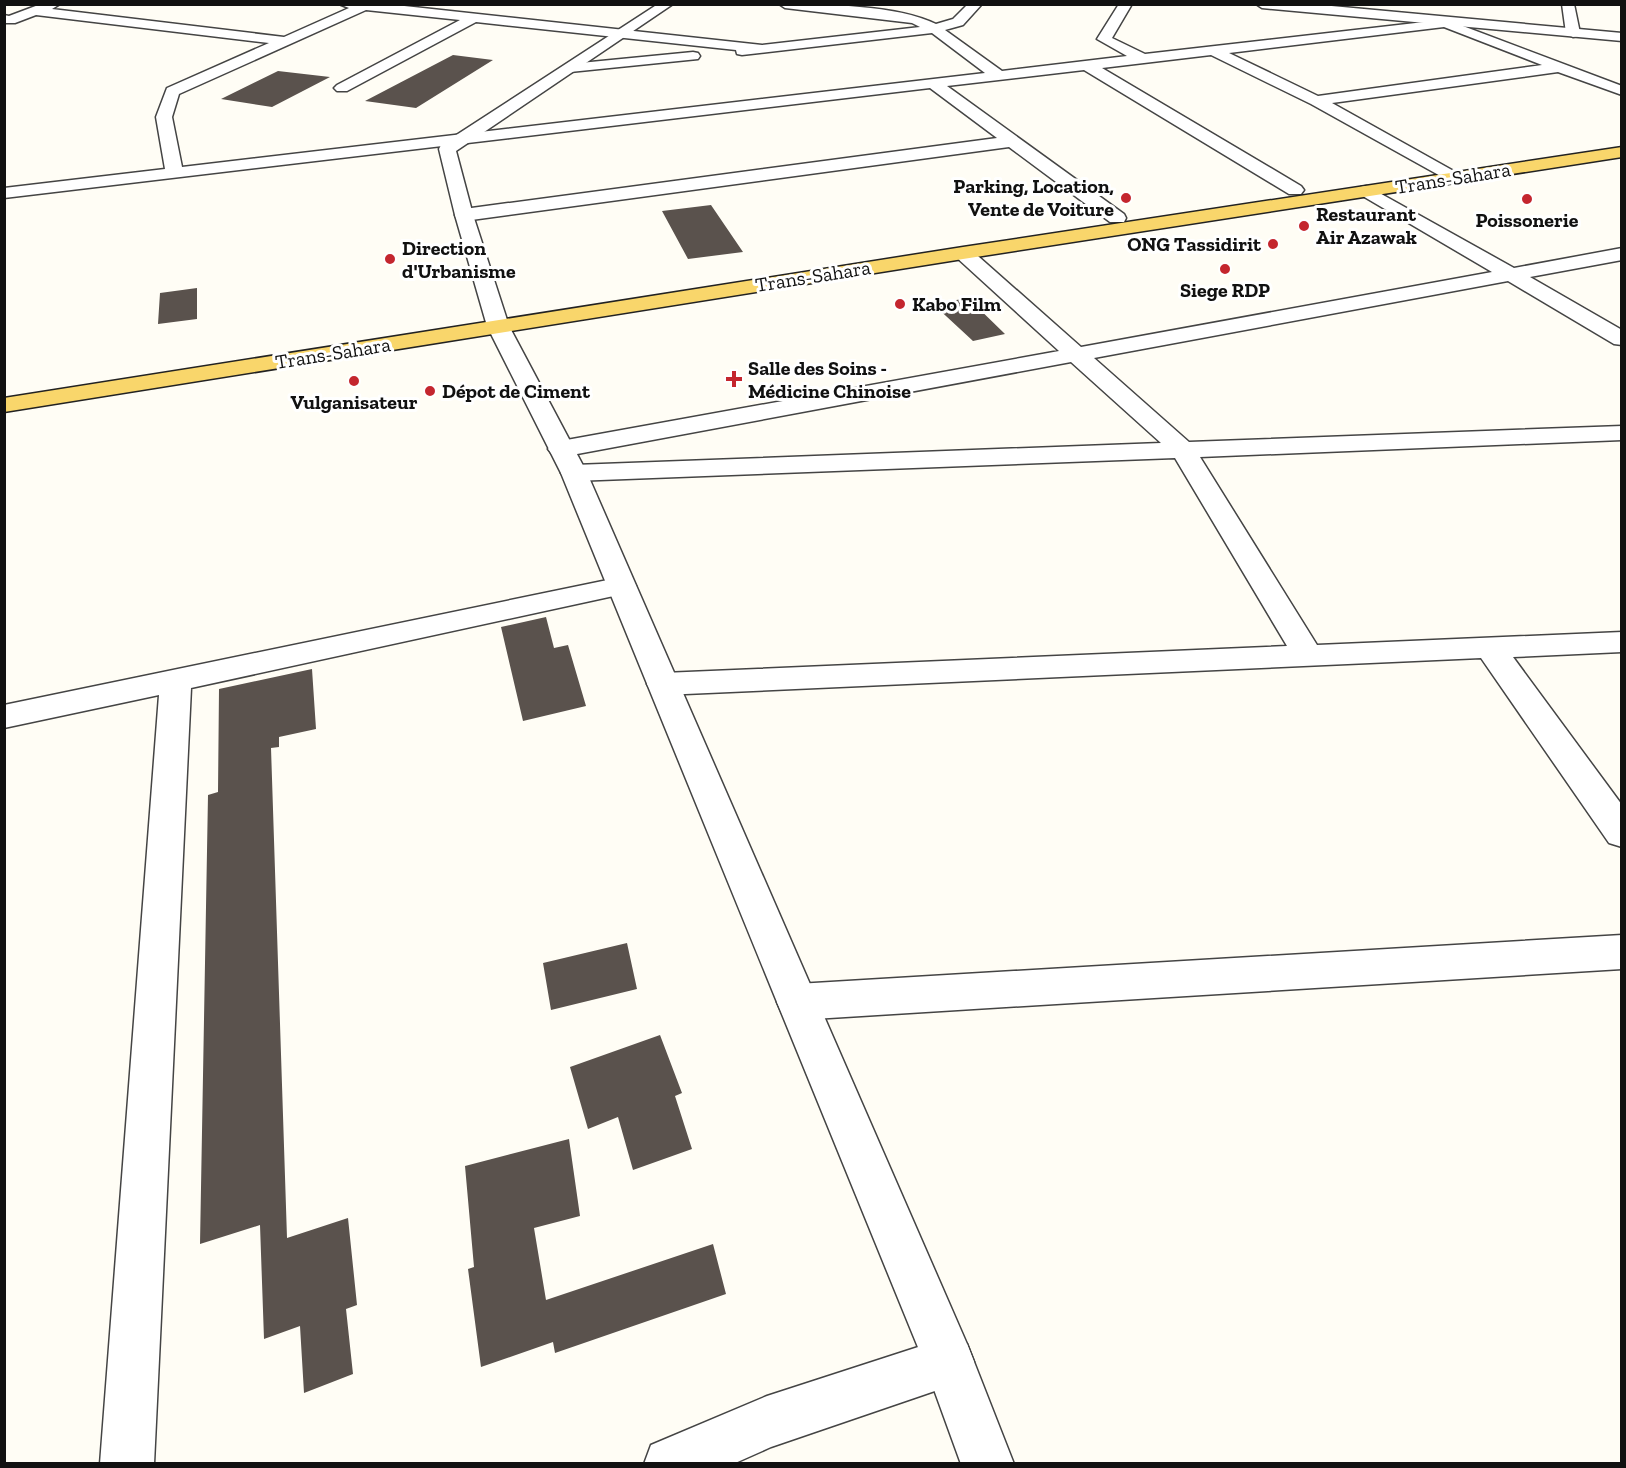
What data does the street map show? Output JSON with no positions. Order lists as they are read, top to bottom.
{
  "streets": {
    "main road": ["Trans-Sahara"]
  },
  "places": {
    "other": [
      "Parking, Location, Vente de Voiture",
      "Poissonerie",
      "Restaurant Air Azawak",
      "ONG Tassidirit",
      "Direction d'Urbanisme",
      "Siege RDP",
      "Kabo Film",
      "Vulganisateur",
      "Dépot de Ciment"
    ],
    "health": ["Salle des Soins - Médicine Chinoise"]
  }
}
